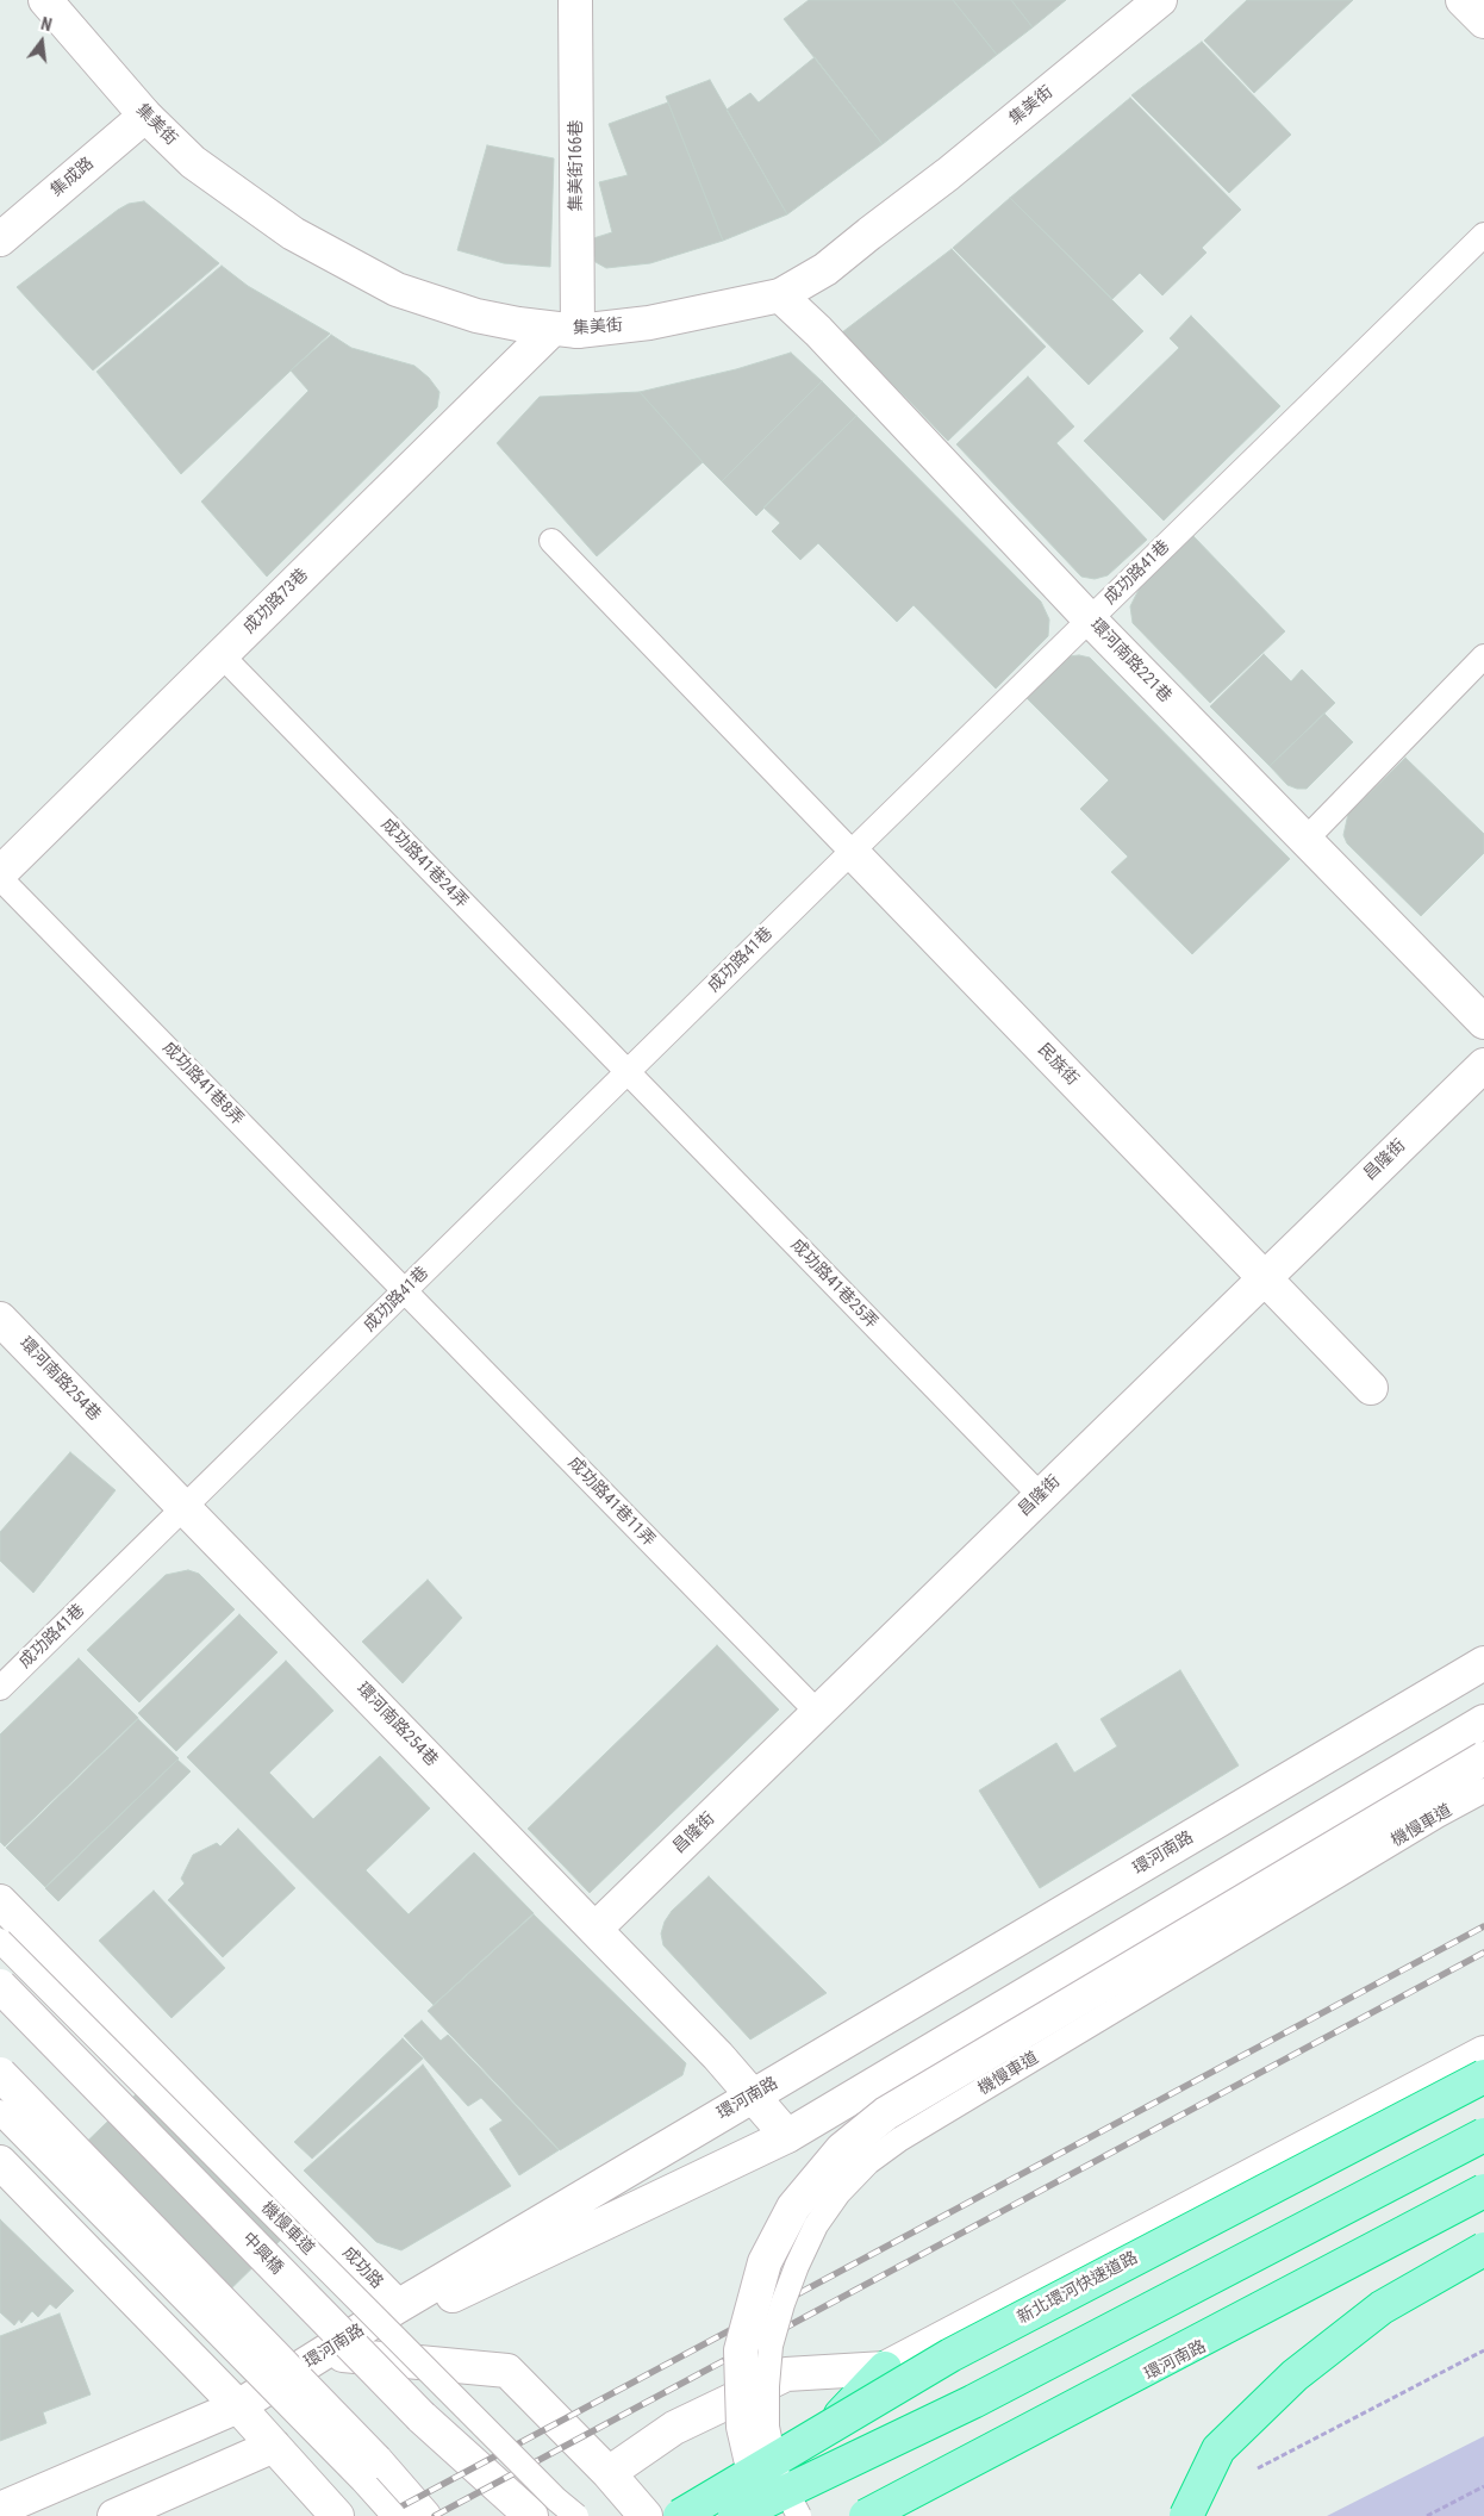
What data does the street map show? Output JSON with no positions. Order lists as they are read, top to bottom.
{
  "streets": {
    "highway": ["新北環河快速道路"],
    "street": [
      "集美街",
      "集美街166巷",
      "集成路",
      "成功路73巷",
      "環河南路221巷",
      "民族街",
      "昌隆街",
      "環河南路254巷",
      "環河南路",
      "中興橋",
      "成功路"
    ],
    "lane": [
      "成功路41巷",
      "成功路41巷24弄",
      "成功路41巷8弄",
      "成功路41巷25弄",
      "成功路41巷11弄",
      "機慢車道"
    ]
  },
  "crossings": [
    ["集美街", "集美街166巷"],
    ["集美街", "集成路"],
    ["集美街", "成功路73巷"],
    ["集美街", "環河南路221巷"],
    ["集美街166巷", "成功路73巷"],
    ["成功路41巷", "環河南路221巷"],
    ["成功路41巷", "成功路41巷24弄"],
    ["成功路41巷", "民族街"],
    ["成功路41巷", "成功路41巷8弄"],
    ["成功路41巷", "成功路41巷25弄"],
    ["成功路41巷", "環河南路254巷"],
    ["成功路41巷", "成功路41巷11弄"],
    ["成功路73巷", "成功路41巷24弄"],
    ["成功路41巷24弄", "成功路41巷25弄"],
    ["民族街", "昌隆街"],
    ["成功路41巷8弄", "成功路41巷11弄"],
    ["昌隆街", "成功路41巷25弄"],
    ["昌隆街", "環河南路254巷"],
    ["昌隆街", "成功路41巷11弄"],
    ["環河南路254巷", "環河南路"],
    ["環河南路", "成功路"]
  ],
  "north": "top"
}
